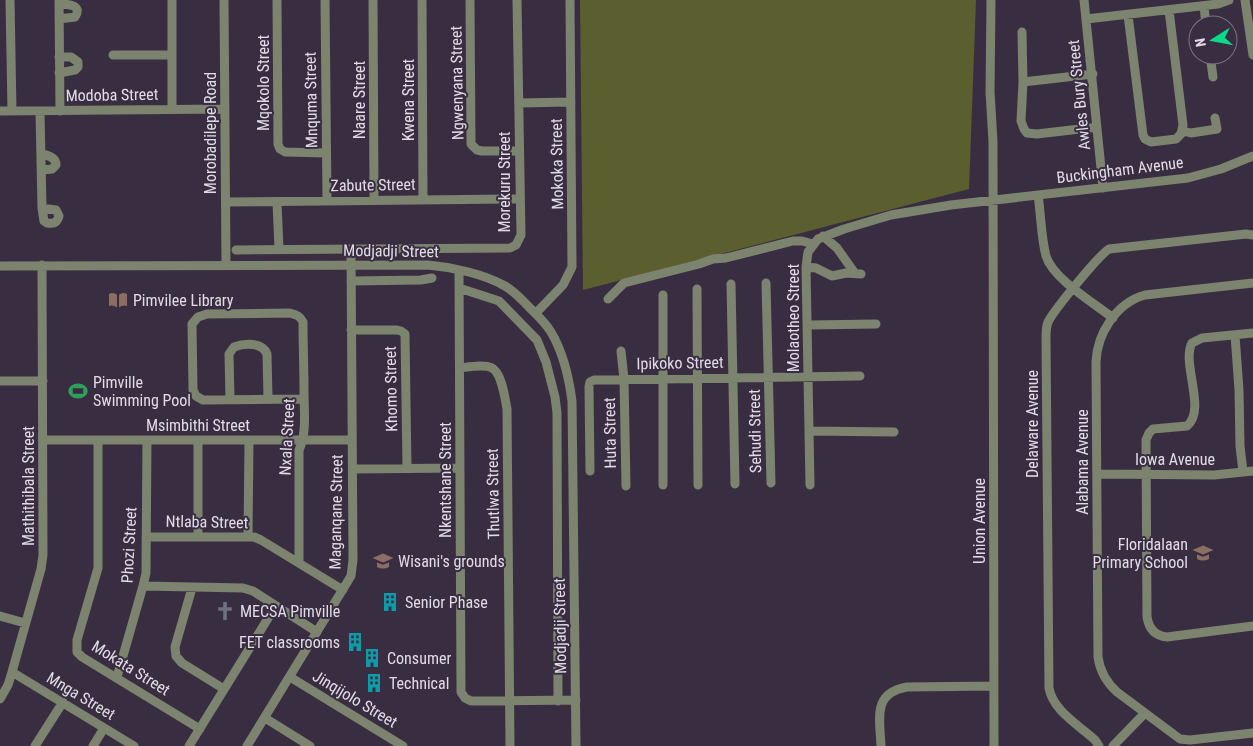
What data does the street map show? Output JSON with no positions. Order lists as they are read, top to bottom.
{
  "streets": {
    "street": [
      "Mqokolo Street",
      "Ngwenyana Street",
      "Modoba Street",
      "Awles Bury Street",
      "Mnquma Street",
      "Naare Street",
      "Kwena Street",
      "Morobadilepe Road",
      "Mokoka Street",
      "Buckingham Avenue",
      "Morekuru Street",
      "Zabute Street",
      "Modjadji Street",
      "Molaotheo Street",
      "Ipikoko Street",
      "Khomo Street",
      "Delaware Avenue",
      "Msimbithi Street",
      "Sehudi Street",
      "Huta Street",
      "Nxala Street",
      "Iowa Avenue",
      "Alabama Avenue",
      "Nkentshane Street",
      "Mathithibala Street",
      "Thutlwa Street",
      "Maganqane Street",
      "Union Avenue",
      "Ntlaba Street",
      "Phozi Street",
      "Mokata Street",
      "Mnga Street",
      "Jinqijolo Street"
    ]
  },
  "crossings": [
    ["Mqokolo Street", "Mnquma Street"],
    ["Ngwenyana Street", "Morekuru Street"],
    ["Modoba Street", "Morobadilepe Road"],
    ["Awles Bury Street", "Buckingham Avenue"],
    ["Mnquma Street", "Zabute Street"],
    ["Naare Street", "Zabute Street"],
    ["Kwena Street", "Zabute Street"],
    ["Morobadilepe Road", "Zabute Street"],
    ["Morobadilepe Road", "Modjadji Street"],
    ["Mokoka Street", "Modjadji Street"],
    ["Buckingham Avenue", "Molaotheo Street"],
    ["Buckingham Avenue", "Union Avenue"],
    ["Morekuru Street", "Zabute Street"],
    ["Morekuru Street", "Maganqane Street"],
    ["Modjadji Street", "Nkentshane Street"],
    ["Modjadji Street", "Mathithibala Street"],
    ["Modjadji Street", "Maganqane Street"],
    ["Molaotheo Street", "Ipikoko Street"],
    ["Molaotheo Street", "Union Avenue"],
    ["Ipikoko Street", "Sehudi Street"],
    ["Ipikoko Street", "Huta Street"],
    ["Khomo Street", "Maganqane Street"],
    ["Msimbithi Street", "Nxala Street"],
    ["Msimbithi Street", "Mathithibala Street"],
    ["Msimbithi Street", "Maganqane Street"],
    ["Msimbithi Street", "Phozi Street"],
    ["Msimbithi Street", "Mokata Street"],
    ["Nxala Street", "Ntlaba Street"],
    ["Iowa Avenue", "Alabama Avenue"],
    ["Nkentshane Street", "Thutlwa Street"],
    ["Mathithibala Street", "Mnga Street"],
    ["Maganqane Street", "Ntlaba Street"],
    ["Maganqane Street", "Jinqijolo Street"],
    ["Ntlaba Street", "Phozi Street"],
    ["Phozi Street", "Mokata Street"]
  ],
  "places": {
    "library": ["Pimvilee Library"],
    "sports": ["Pimville Swimming Pool"],
    "school or university": ["Floridalaan Primary School", "Wisani's grounds"],
    "building": [
      "Senior Phase",
      "FET classrooms",
      "Consumer",
      "Technical"
    ],
    "church": ["MECSA Pimville"]
  },
  "north": "left"
}
